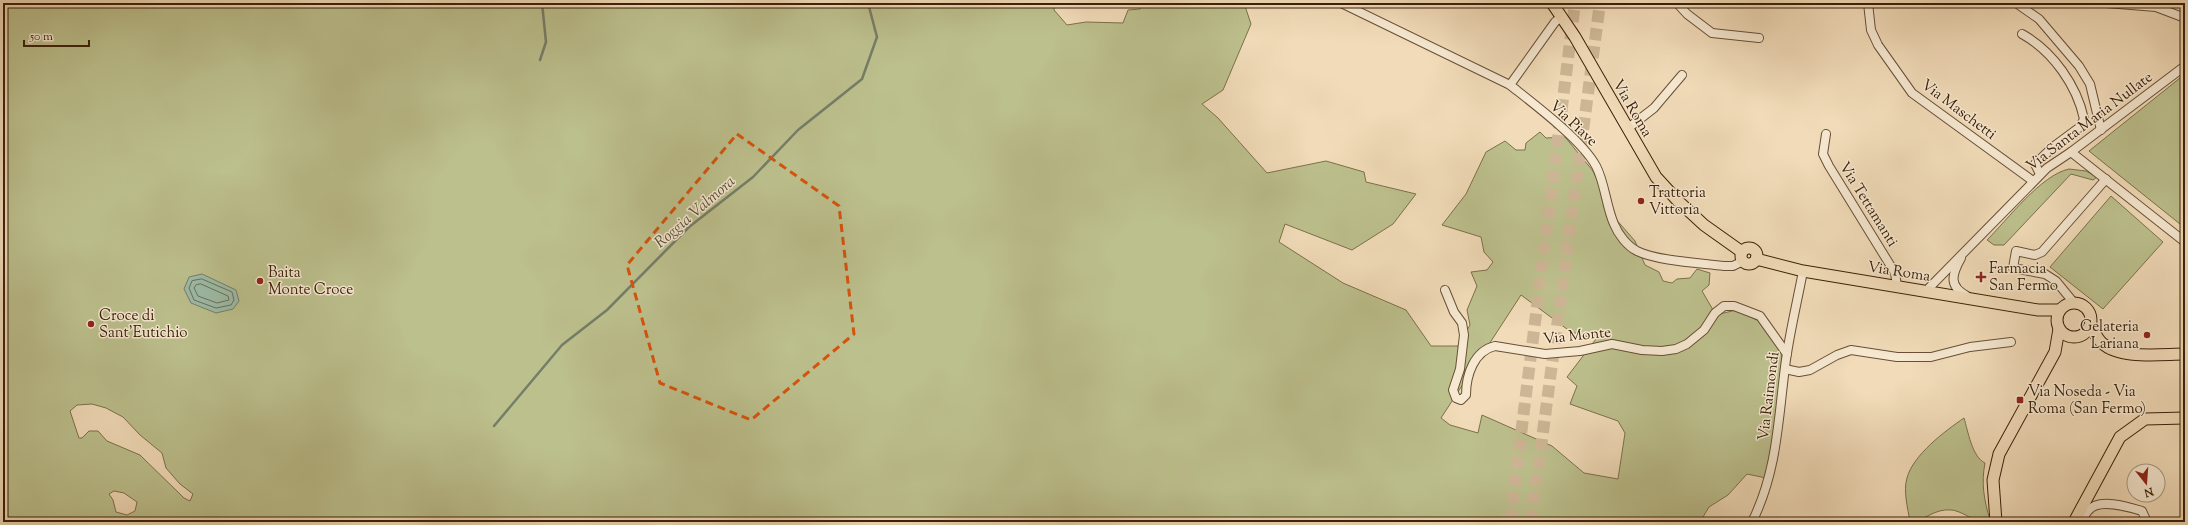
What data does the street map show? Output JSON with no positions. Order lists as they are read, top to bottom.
{
  "streets": {
    "main road": ["Via Roma"],
    "street": [
      "Via Maschetti",
      "Via Santa Maria Nullate",
      "Via Piave",
      "Via Tettamanti",
      "Via Monte",
      "Via Raimondi"
    ]
  },
  "crossings": [
    ["Via Roma", "Via Santa Maria Nullate"],
    ["Via Roma", "Via Piave"],
    ["Via Roma", "Via Tettamanti"],
    ["Via Roma", "Via Raimondi"],
    ["Via Maschetti", "Via Santa Maria Nullate"],
    ["Via Monte", "Via Raimondi"]
  ],
  "water": ["Roggia Valmora"],
  "places": {
    "other": [
      "Trattoria Vittoria",
      "Baita Monte Croce",
      "Croce di Sant'Eutichio",
      "Gelateria Lariana"
    ],
    "health": ["Farmacia San Fermo"],
    "transit": ["Via Noseda - Via Roma (San Fermo)"]
  },
  "scale_bar": "50 m",
  "north": "bottom"
}
